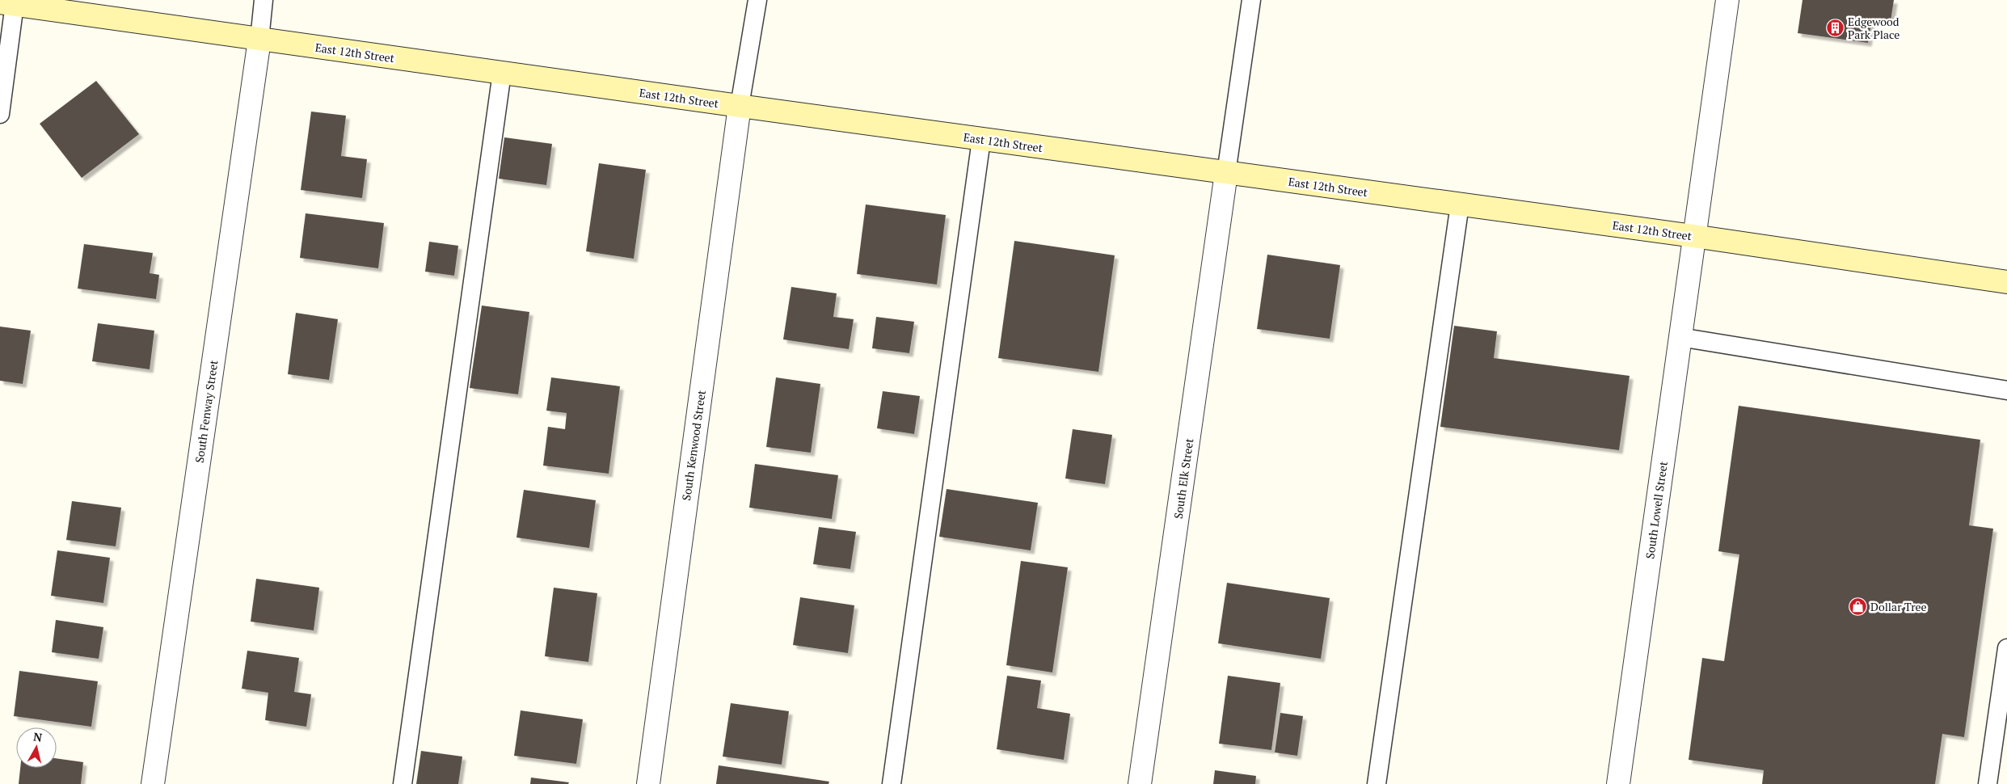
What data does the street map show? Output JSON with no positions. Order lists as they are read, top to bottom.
{
  "streets": {
    "street": [
      "East 12th Street",
      "South Fenway Street",
      "South Kenwood Street",
      "South Elk Street",
      "South Lowell Street"
    ]
  },
  "crossings": [
    ["East 12th Street", "South Fenway Street"],
    ["East 12th Street", "South Kenwood Street"],
    ["East 12th Street", "South Elk Street"],
    ["East 12th Street", "South Lowell Street"]
  ],
  "places": {
    "building": ["Edgewood Park Place"],
    "shop": ["Dollar Tree"]
  },
  "north": "top"
}
